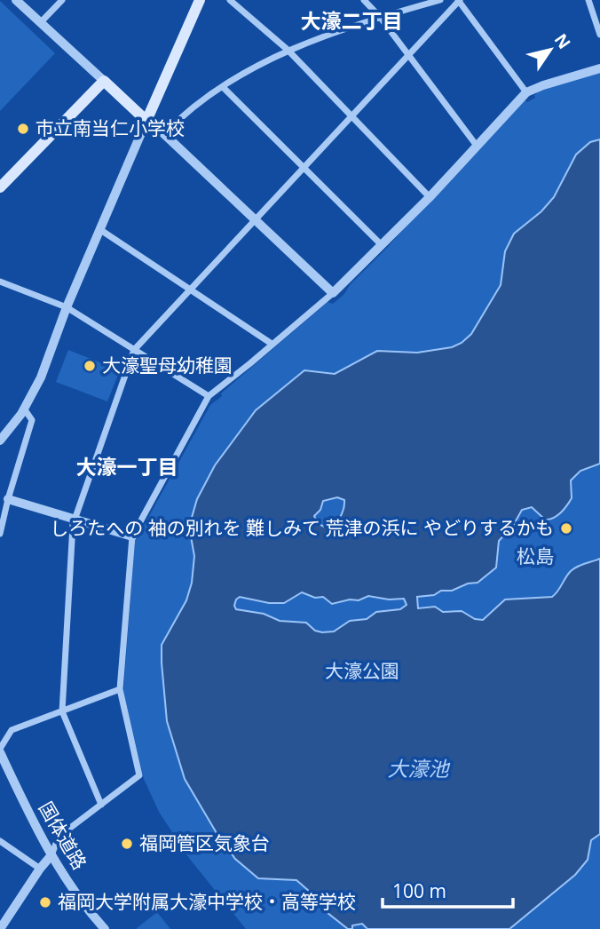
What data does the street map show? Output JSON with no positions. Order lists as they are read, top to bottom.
{
  "streets": {
    "street": ["国体道路"]
  },
  "districts": ["大濠二丁目", "大濠一丁目"],
  "water": ["大濠池"],
  "parks": ["松島", "大濠公園"],
  "places": [
    "市立南当仁小学校",
    "大濠聖母幼稚園",
    "しろたへの 袖の別れを 難しみて 荒津の浜に やどりするかも",
    "福岡管区気象台",
    "福岡大学附属大濠中学校・高等学校"
  ],
  "scale_bar": "100 m",
  "north": "top right"
}
